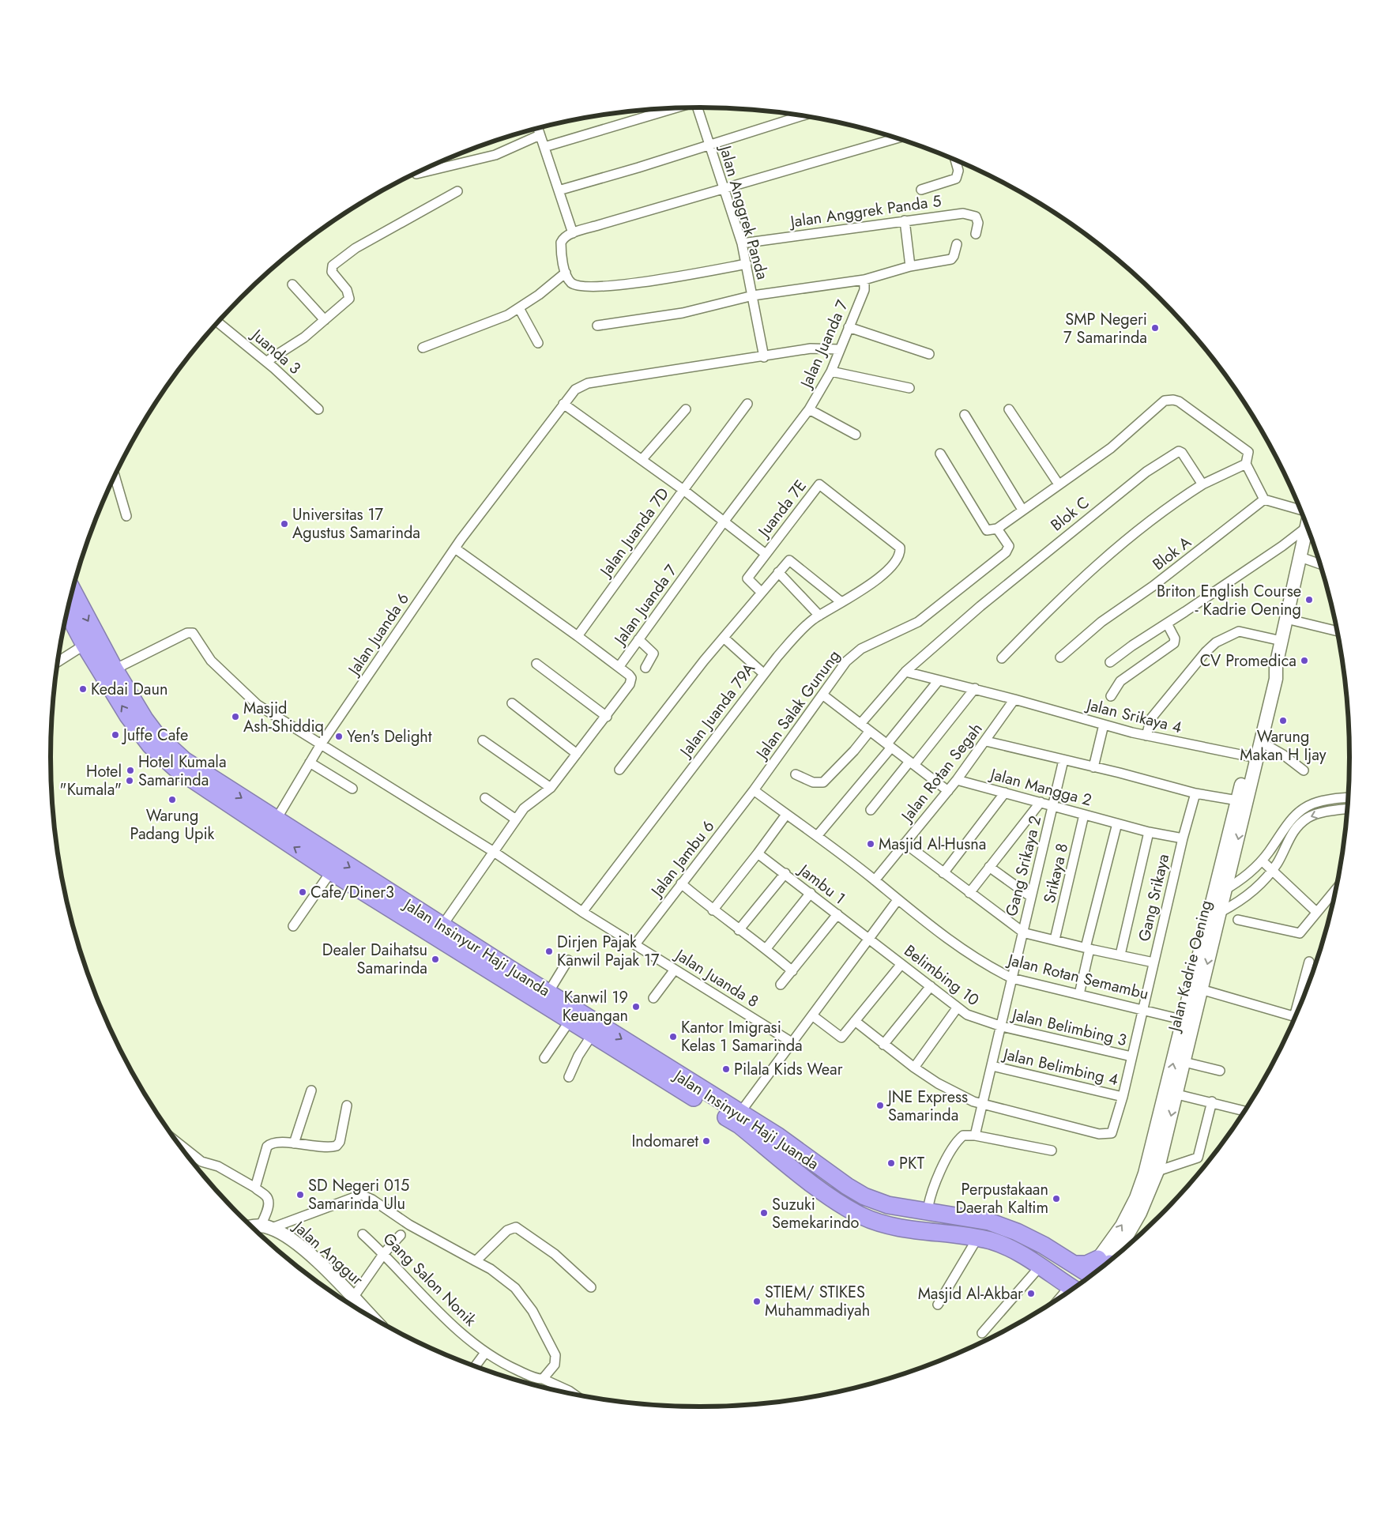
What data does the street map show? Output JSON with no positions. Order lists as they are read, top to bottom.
{
  "streets": {
    "highway": ["Jalan Insinyur Haji Juanda"],
    "main road": ["Jalan Kadrie Oening", "Jalan Anggur"],
    "street": [
      "Jalan Anggrek Panda 5",
      "Jalan Anggrek Panda",
      "Jalan Juanda 7",
      "Juanda 3",
      "Juanda 7E",
      "Blok C",
      "Jalan Juanda 7D",
      "Blok A",
      "Jalan Juanda 6",
      "Jalan Salak Gunung",
      "Jalan Juanda 79A",
      "Jalan Srikaya 4",
      "Jalan Rotan Segah",
      "Jalan Mangga 2",
      "Jalan Jambu 6",
      "Gang Srikaya 2",
      "Srikaya 8",
      "Jambu 1",
      "Gang Srikaya",
      "Belimbing 10",
      "Jalan Rotan Semambu",
      "Jalan Juanda 8",
      "Jalan Belimbing 3",
      "Jalan Belimbing 4",
      "Gang Salon Nonik"
    ]
  },
  "crossings": [
    ["Jalan Anggrek Panda 5", "Jalan Anggrek Panda"],
    ["Jalan Anggrek Panda", "Jalan Juanda 6"],
    ["Jalan Juanda 7", "Jalan Insinyur Haji Juanda"],
    ["Jalan Juanda 7", "Jalan Juanda 8"],
    ["Juanda 7E", "Jalan Juanda 79A"],
    ["Blok C", "Jalan Srikaya 4"],
    ["Jalan Juanda 6", "Jalan Insinyur Haji Juanda"],
    ["Jalan Salak Gunung", "Jalan Jambu 6"],
    ["Jalan Salak Gunung", "Jalan Rotan Semambu"],
    ["Jalan Juanda 79A", "Jalan Juanda 8"],
    ["Jalan Srikaya 4", "Jalan Rotan Segah"],
    ["Jalan Srikaya 4", "Jalan Kadrie Oening"],
    ["Jalan Rotan Segah", "Jalan Mangga 2"],
    ["Jalan Rotan Segah", "Jalan Rotan Semambu"],
    ["Jalan Mangga 2", "Gang Srikaya 2"],
    ["Jalan Mangga 2", "Srikaya 8"],
    ["Jalan Mangga 2", "Gang Srikaya"],
    ["Jalan Jambu 6", "Jalan Rotan Semambu"],
    ["Jalan Jambu 6", "Jalan Juanda 8"],
    ["Gang Srikaya 2", "Gang Srikaya"],
    ["Gang Srikaya 2", "Belimbing 10"],
    ["Gang Srikaya 2", "Jalan Rotan Semambu"],
    ["Gang Srikaya 2", "Jalan Belimbing 3"],
    ["Gang Srikaya 2", "Jalan Belimbing 4"],
    ["Jambu 1", "Belimbing 10"],
    ["Gang Srikaya", "Jalan Rotan Semambu"],
    ["Gang Srikaya", "Jalan Belimbing 3"],
    ["Gang Srikaya", "Jalan Belimbing 4"],
    ["Jalan Kadrie Oening", "Jalan Rotan Semambu"],
    ["Belimbing 10", "Jalan Belimbing 3"]
  ],
  "places": [
    "SMP Negeri 7 Samarinda",
    "Universitas 17 Agustus Samarinda",
    "Briton English Course - Kadrie Oening",
    "CV Promedica",
    "Kedai Daun",
    "Masjid Ash-Shiddiq",
    "Warung Makan H Ijay",
    "Juffe Cafe",
    "Yen's Delight",
    "Hotel Kumala Samarinda",
    "Hotel \"Kumala\"",
    "Warung Padang Upik",
    "Masjid Al-Husna",
    "Cafe/Diner3",
    "Dirjen Pajak Kanwil Pajak 17",
    "Dealer Daihatsu Samarinda",
    "Kanwil 19 Keuangan",
    "Kantor Imigrasi Kelas 1 Samarinda",
    "Pilala Kids Wear",
    "JNE Express Samarinda",
    "Indomaret",
    "PKT",
    "SD Negeri 015 Samarinda Ulu",
    "Perpustakaan Daerah Kaltim",
    "Suzuki Semekarindo",
    "Masjid Al-Akbar",
    "STIEM/ STIKES Muhammadiyah"
  ]
}
